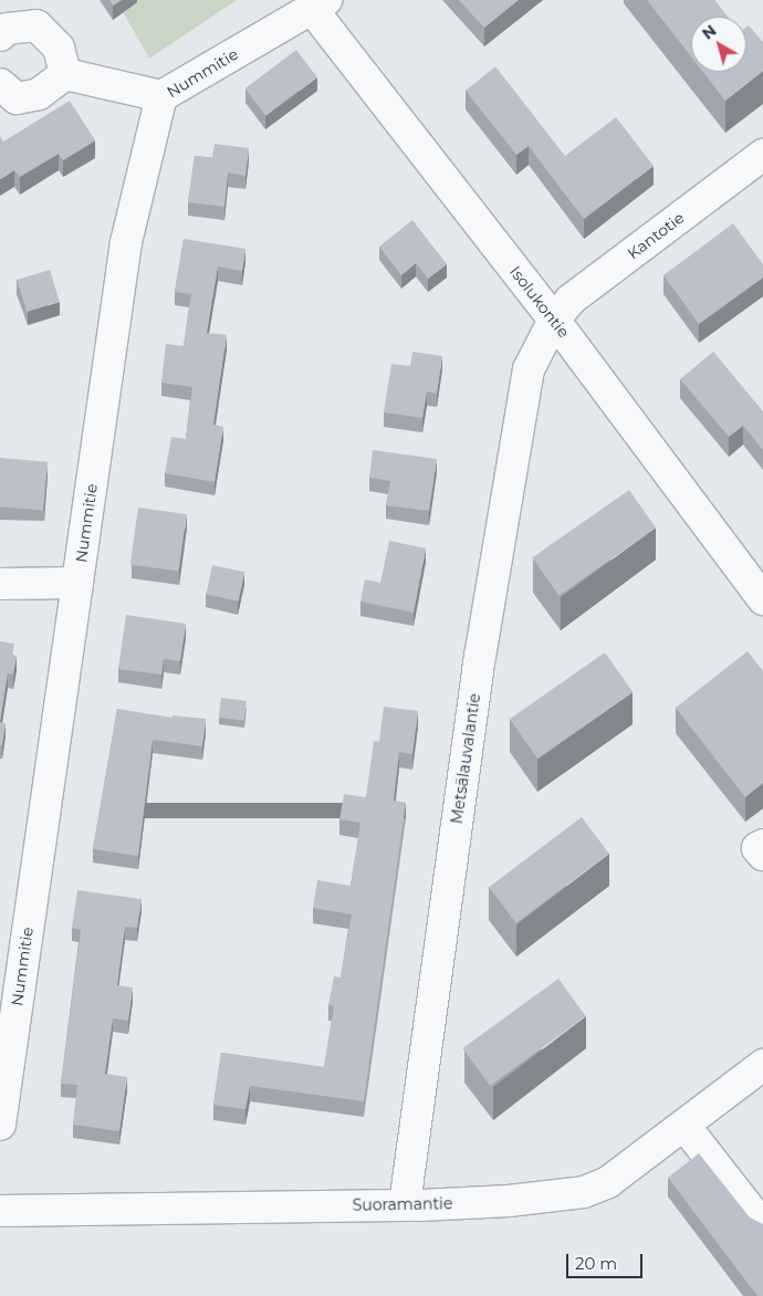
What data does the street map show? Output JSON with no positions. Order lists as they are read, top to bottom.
{
  "streets": {
    "street": [
      "Nummitie",
      "Kantotie",
      "Isolukontie",
      "Metsälauvalantie",
      "Suoramantie"
    ]
  },
  "crossings": [
    ["Nummitie", "Isolukontie"],
    ["Kantotie", "Isolukontie"],
    ["Kantotie", "Metsälauvalantie"],
    ["Isolukontie", "Metsälauvalantie"],
    ["Metsälauvalantie", "Suoramantie"]
  ],
  "scale_bar": "20 m",
  "north": "top left"
}
